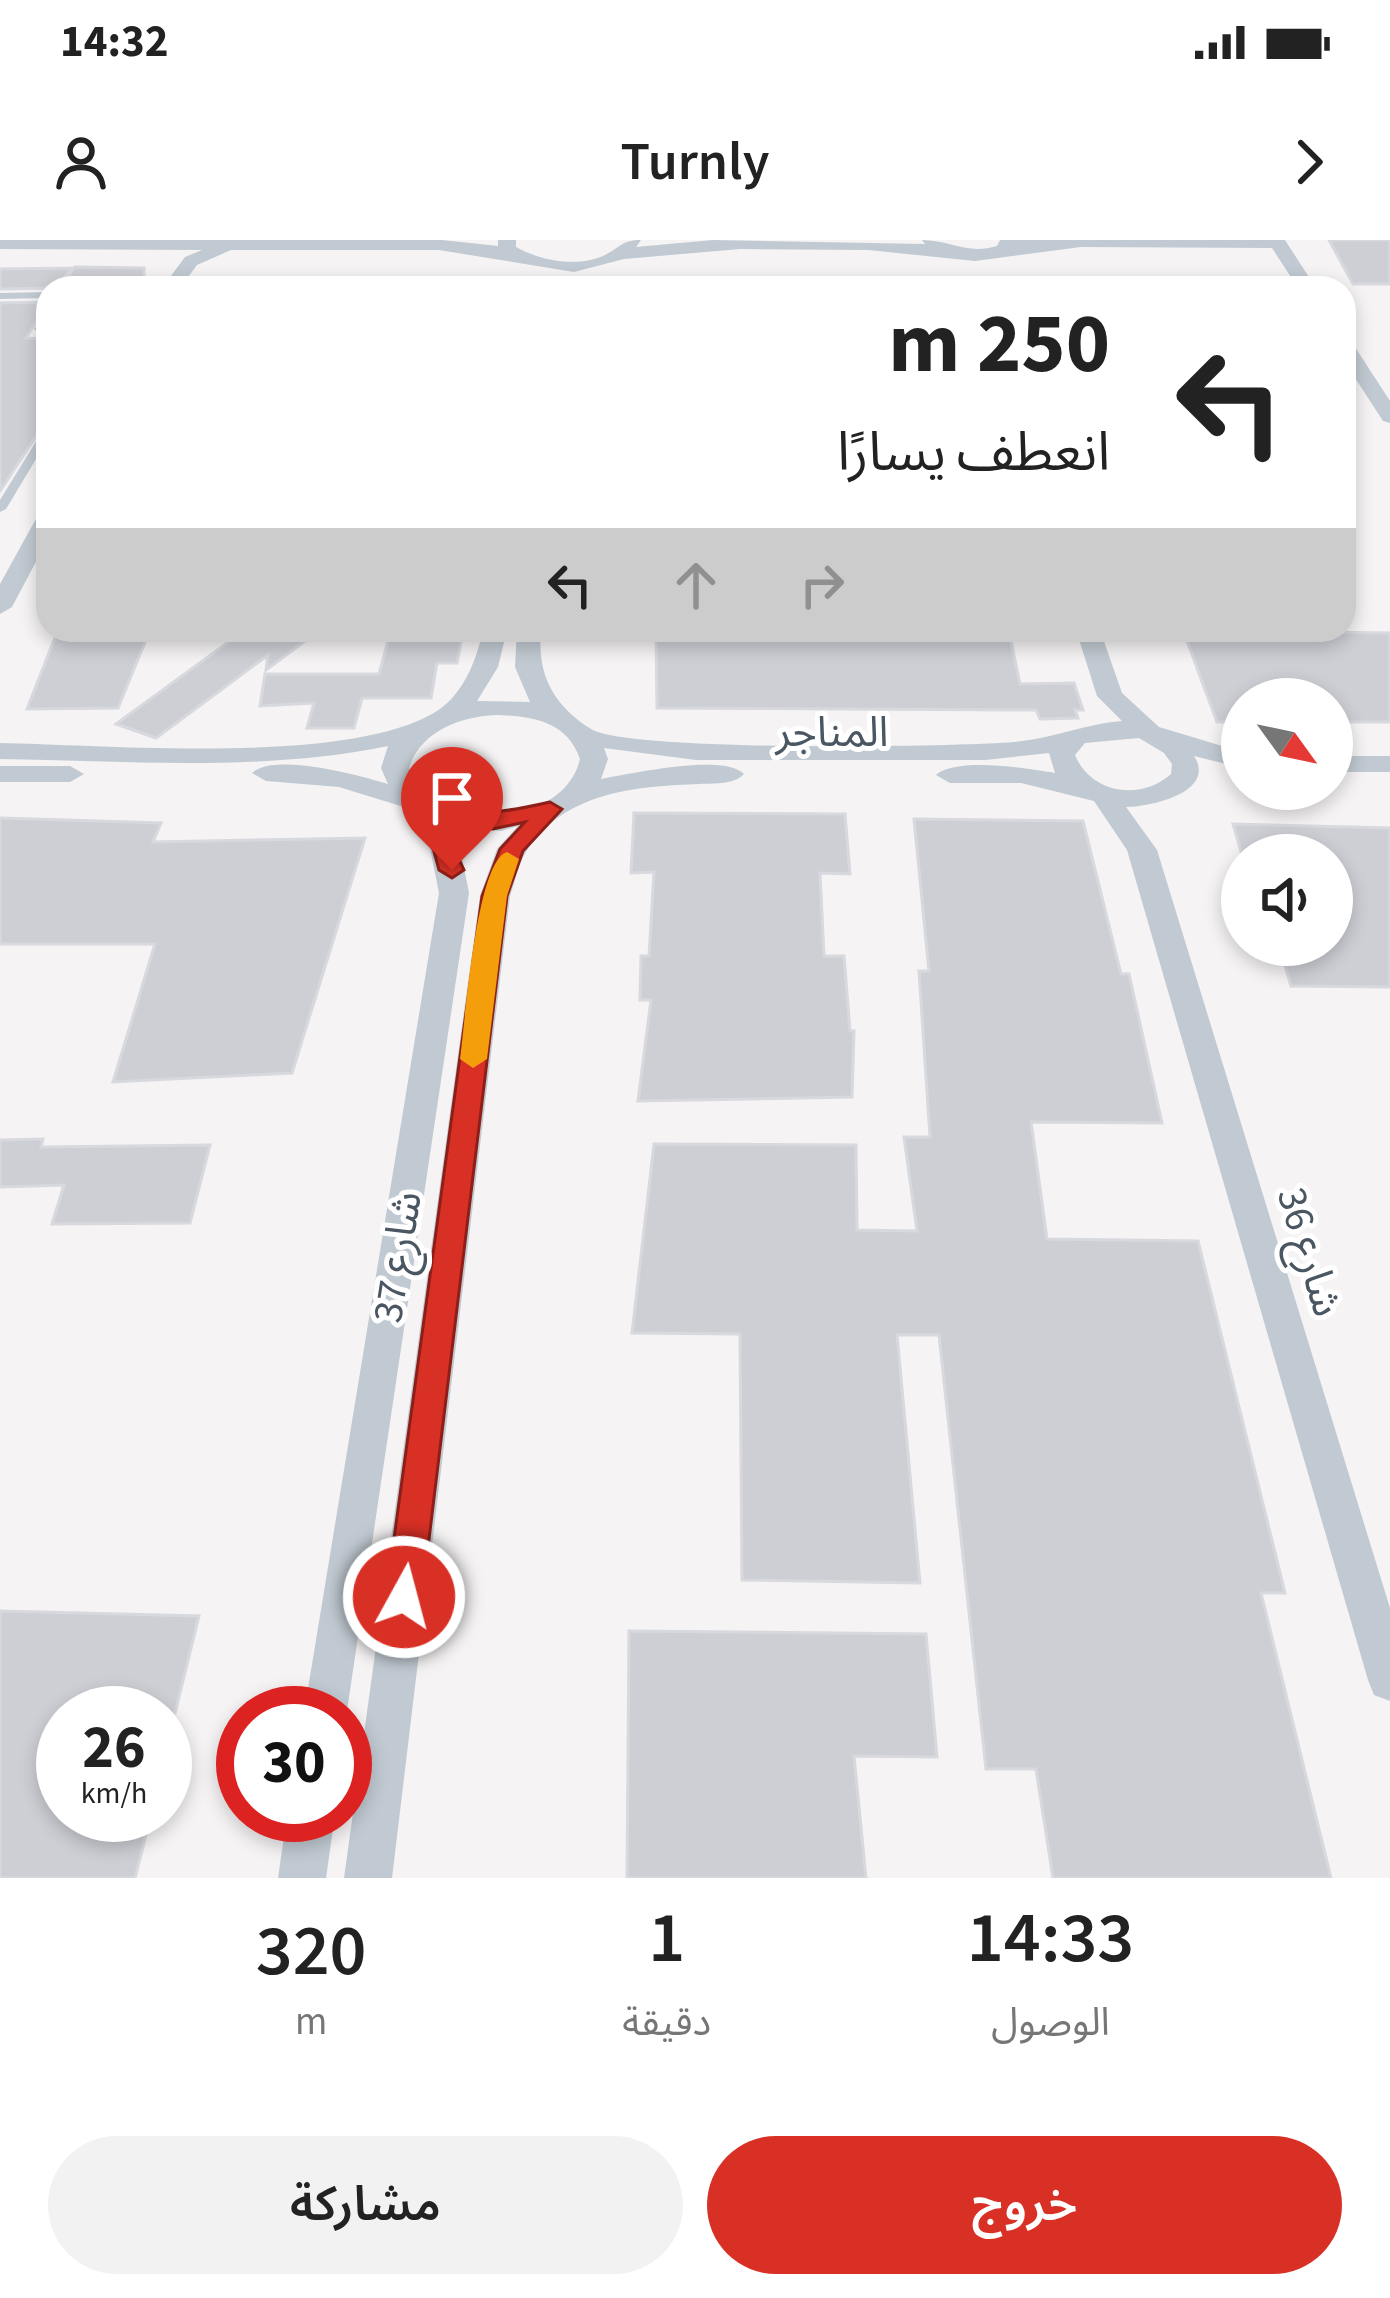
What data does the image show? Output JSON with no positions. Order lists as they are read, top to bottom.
{
  "streets": {
    "street": ["المناجر", "شارع 36", "شارع 37"]
  },
  "crossings": [
    ["المناجر", "شارع 36"],
    ["المناجر", "شارع 37"]
  ],
  "north": "bottom right",
  "page": {
    "status": "14:32",
    "header": "Turnly",
    "turn": ["250 m", "انعطف يسارًا"],
    "speed": "26 km/h",
    "limit": "30",
    "eta": [
      "14:33",
      "الوصول",
      "1",
      "دقيقة",
      "320",
      "m"
    ],
    "buttons": ["خروج", "مشاركة"]
  }
}
